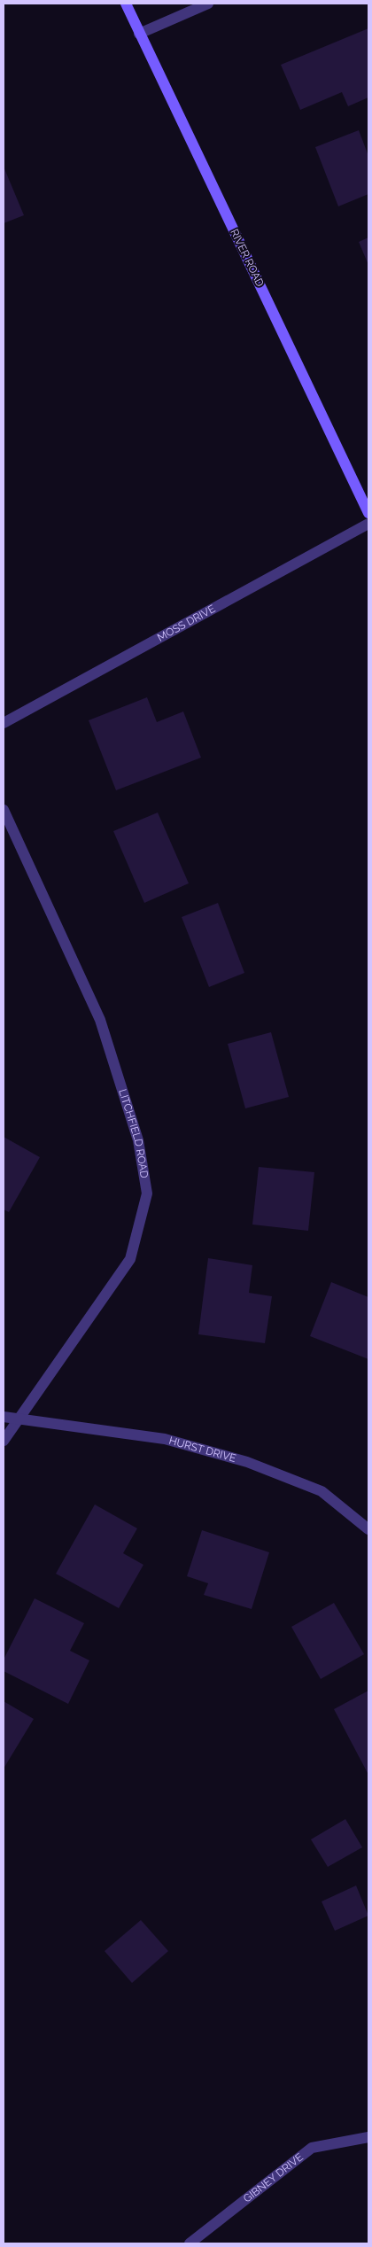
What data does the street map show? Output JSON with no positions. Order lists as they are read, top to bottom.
{
  "streets": {
    "main road": ["RIVER ROAD"],
    "street": [
      "MOSS DRIVE",
      "LITCHFIELD ROAD",
      "HURST DRIVE",
      "GIBNEY DRIVE"
    ]
  },
  "crossings": [
    ["LITCHFIELD ROAD", "HURST DRIVE"]
  ]
}
